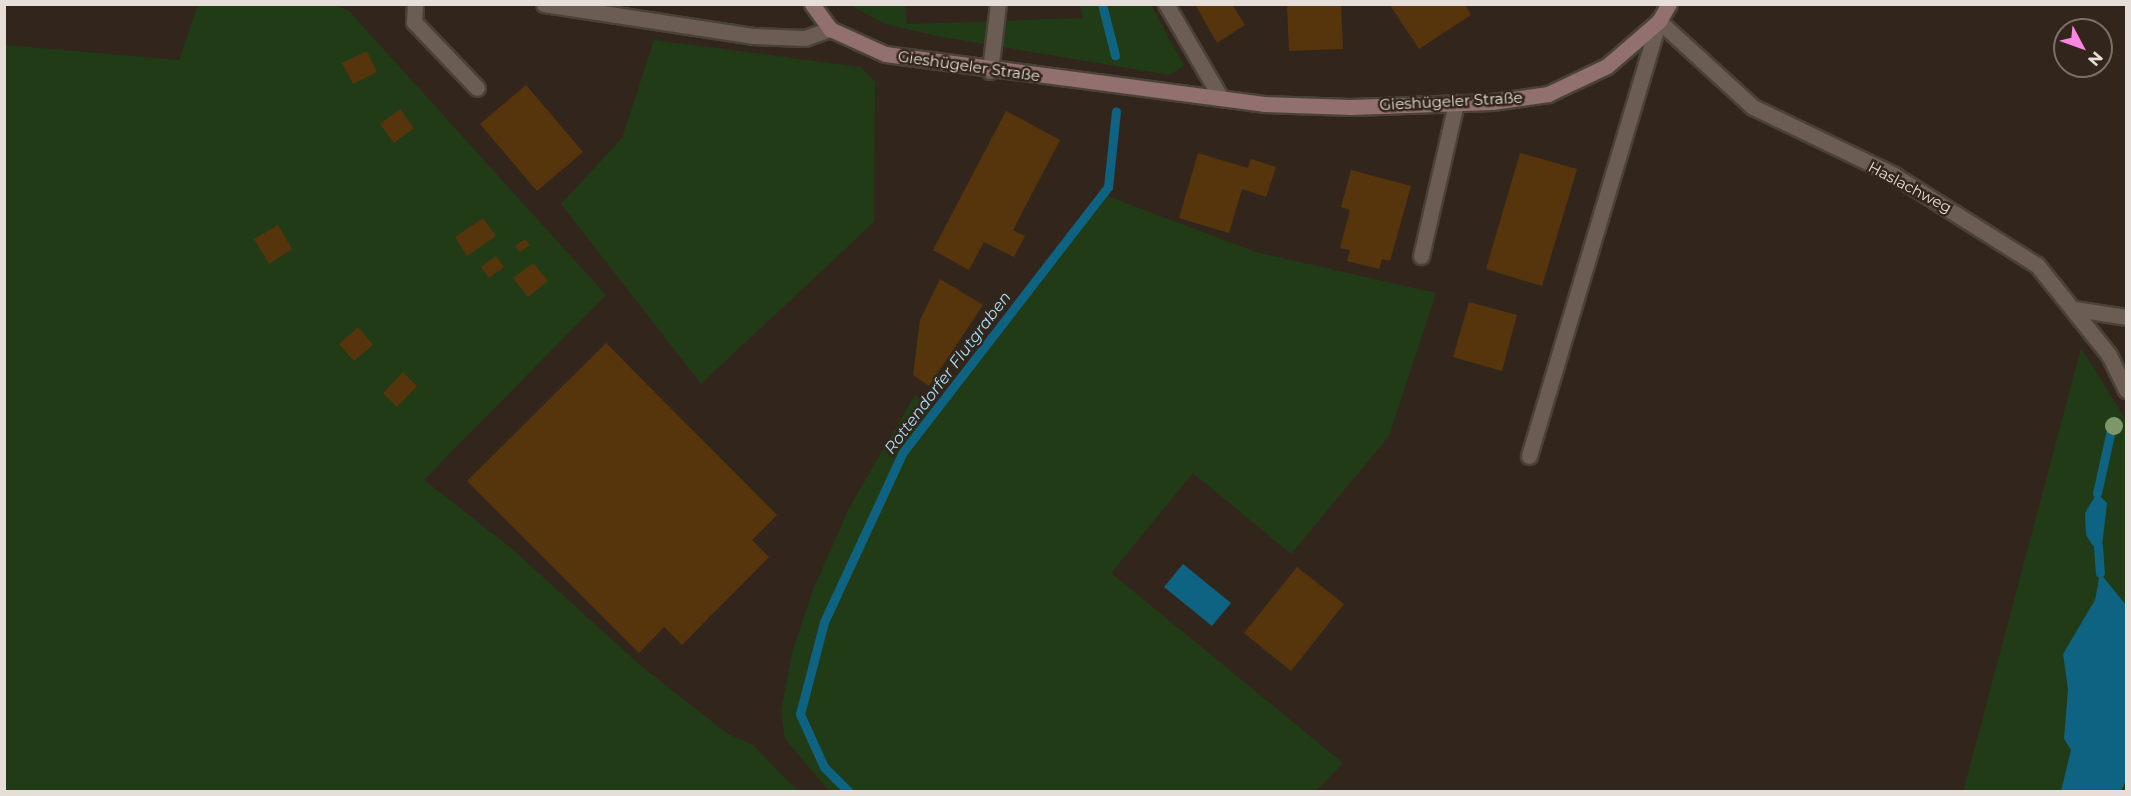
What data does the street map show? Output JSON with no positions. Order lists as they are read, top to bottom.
{
  "streets": {
    "street": ["Gieshügeler Straße", "Haslachweg"]
  },
  "crossings": [
    ["Gieshügeler Straße", "Haslachweg"]
  ],
  "water": ["Rottendorfer Flutgraben"],
  "north": "bottom right"
}
